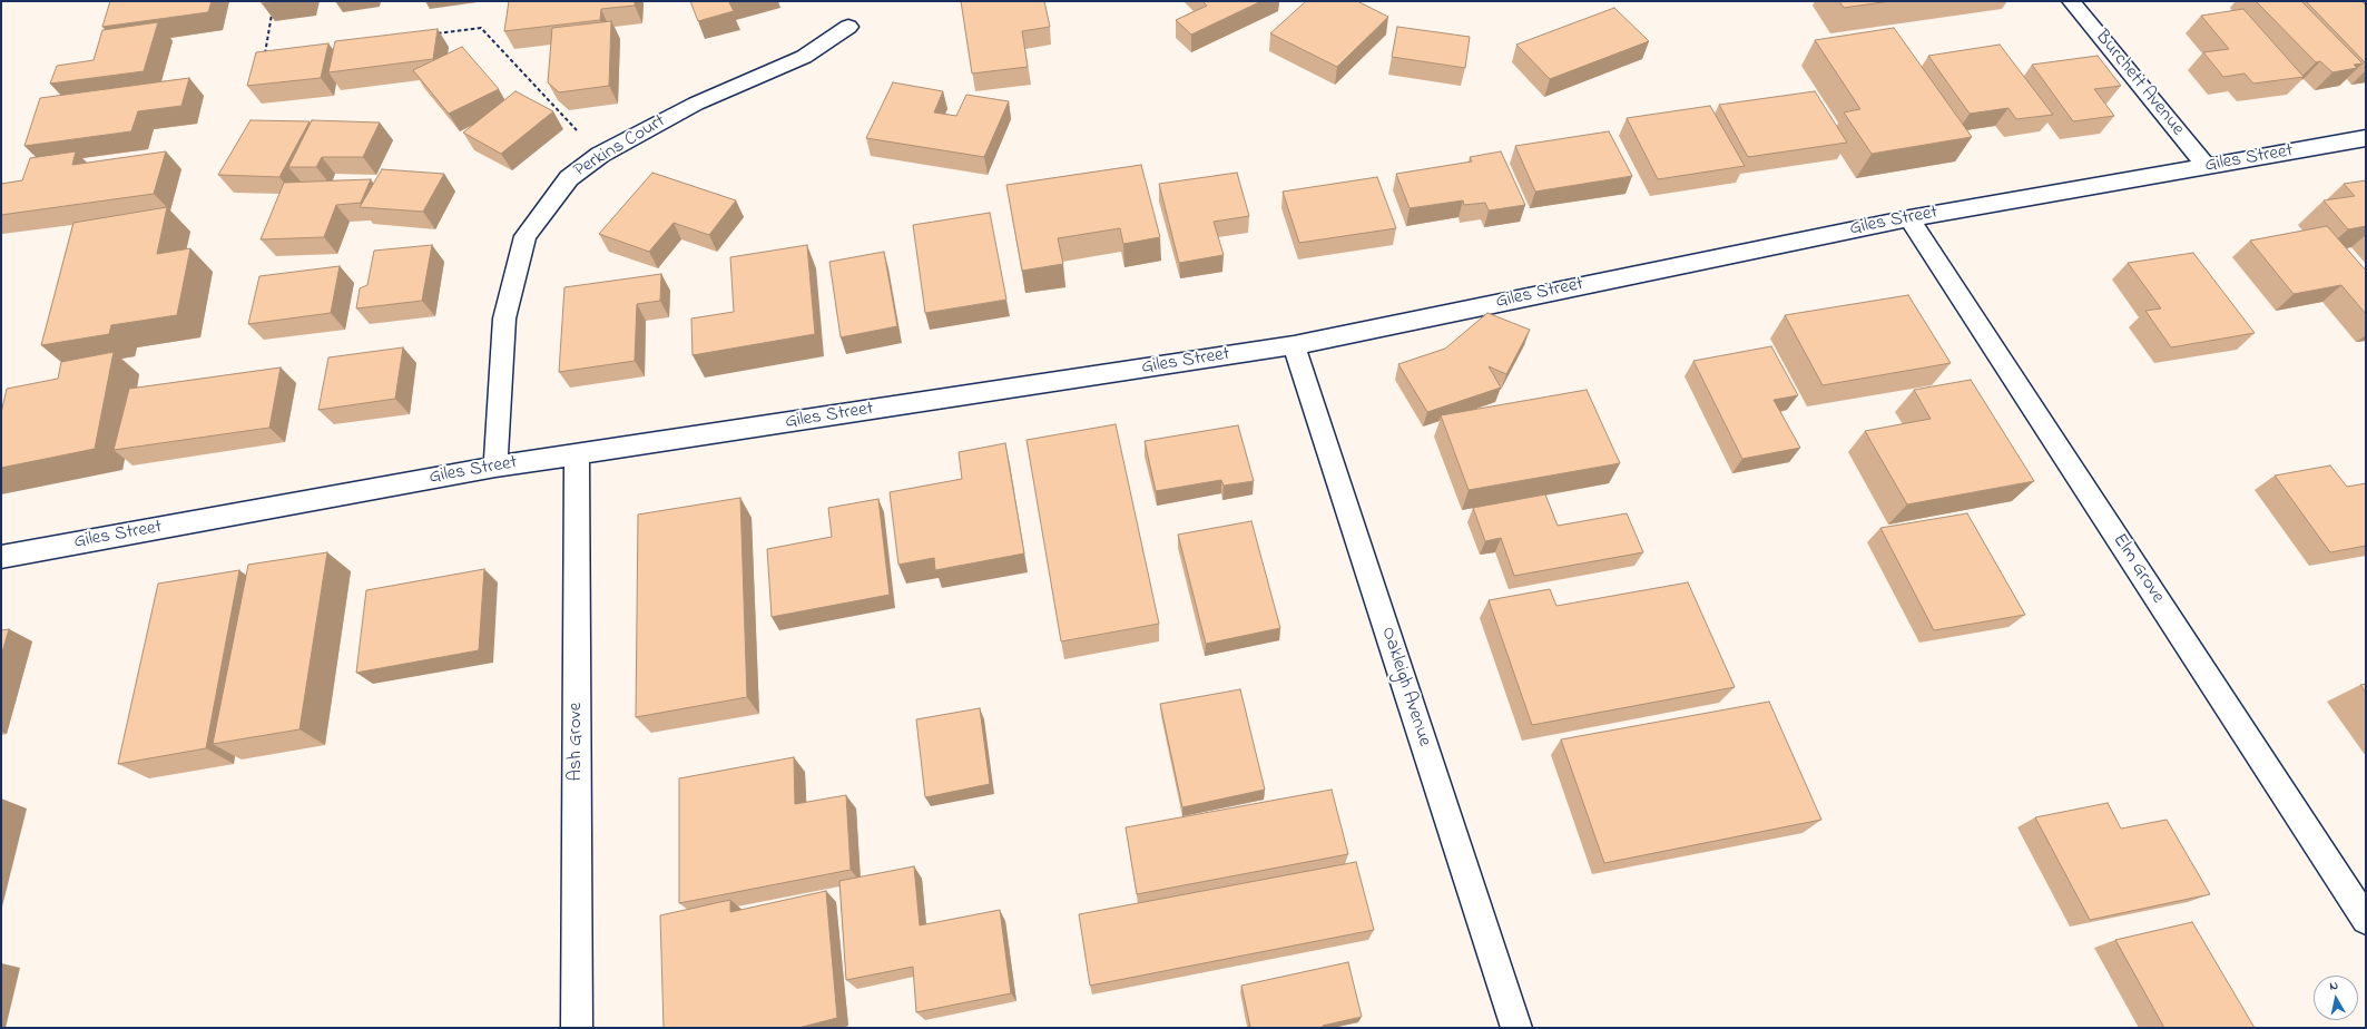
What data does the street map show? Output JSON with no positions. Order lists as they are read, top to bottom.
{
  "streets": {
    "street": [
      "Burchett Avenue",
      "Perkins Court",
      "Giles Street",
      "Elm Grove",
      "Oakleigh Avenue",
      "Ash Grove"
    ]
  },
  "crossings": [
    ["Burchett Avenue", "Giles Street"],
    ["Perkins Court", "Giles Street"],
    ["Giles Street", "Elm Grove"],
    ["Giles Street", "Oakleigh Avenue"],
    ["Giles Street", "Ash Grove"]
  ],
  "north": "top"
}
